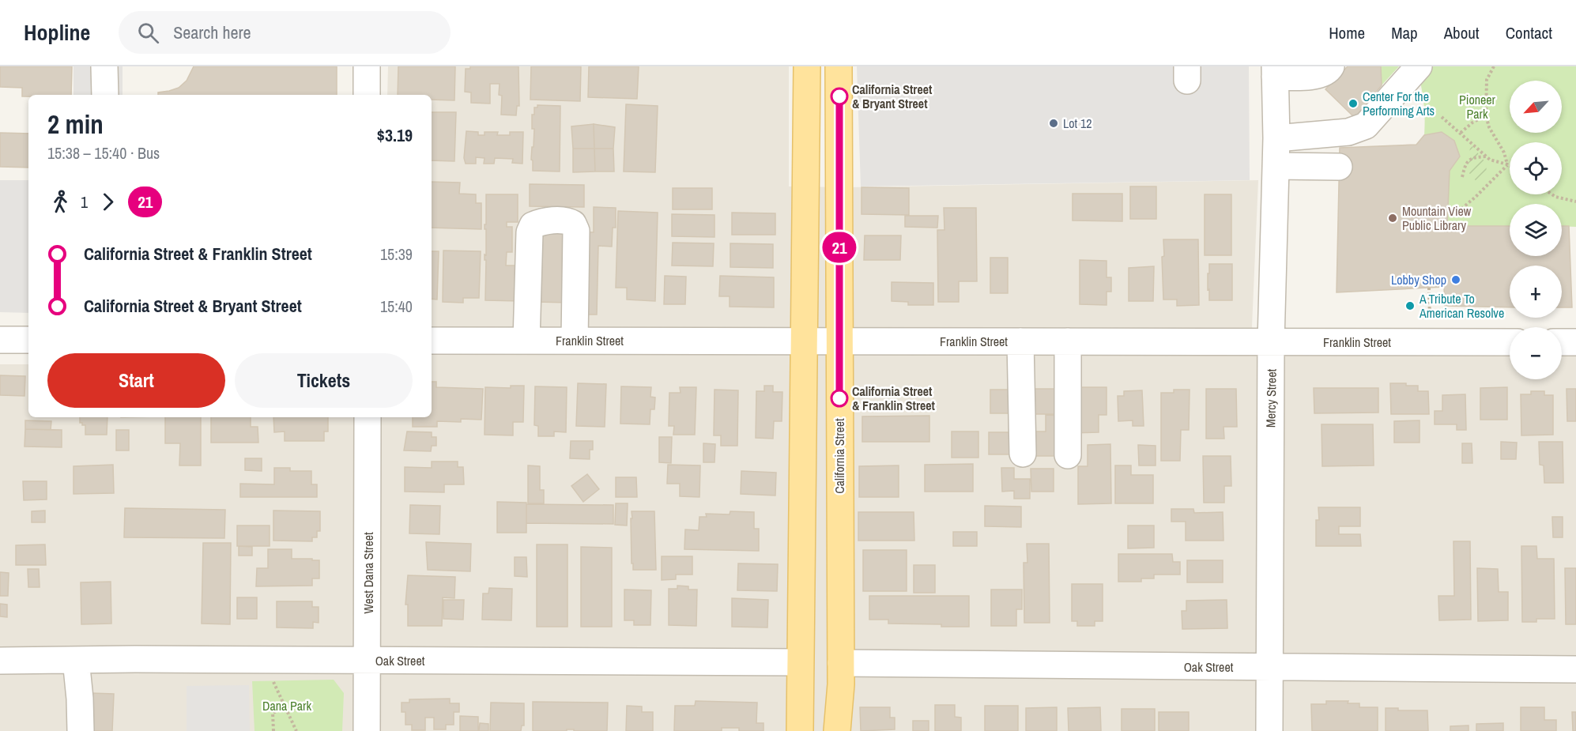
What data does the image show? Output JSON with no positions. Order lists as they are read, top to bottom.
{
  "streets": {
    "main road": ["California Street"],
    "street": [
      "Franklin Street",
      "Mercy Street",
      "West Dana Street",
      "Oak Street"
    ]
  },
  "crossings": [
    ["Franklin Street", "Mercy Street"],
    ["Franklin Street", "California Street"],
    ["Mercy Street", "Oak Street"],
    ["California Street", "Oak Street"],
    ["West Dana Street", "Oak Street"]
  ],
  "parks": ["Pioneer Park", "Dana Park"],
  "places": [
    "California Street & Bryant Street",
    "Center For the Performing Arts",
    "Lot 12",
    "Mountain View Public Library",
    "Lobby Shop",
    "A Tribute To American Resolve",
    "California Street & Franklin Street"
  ],
  "lines": ["bus line 21"],
  "north": "bottom left",
  "page": {
    "header": "Hopline",
    "search": "Search here",
    "nav": [
      "Home",
      "Map",
      "About",
      "Contact"
    ],
    "on_map": "21",
    "map_buttons": ["+", "−"],
    "heading": ["2 min", "15:38 – 15:40 · Bus", "$3.19"],
    "legs": ["1", "21"],
    "list": [
      {
        "name": "California Street & Franklin Street",
        "value": "15:39"
      },
      {
        "name": "California Street & Bryant Street",
        "value": "15:40"
      }
    ],
    "buttons": ["Start", "Tickets"]
  }
}
